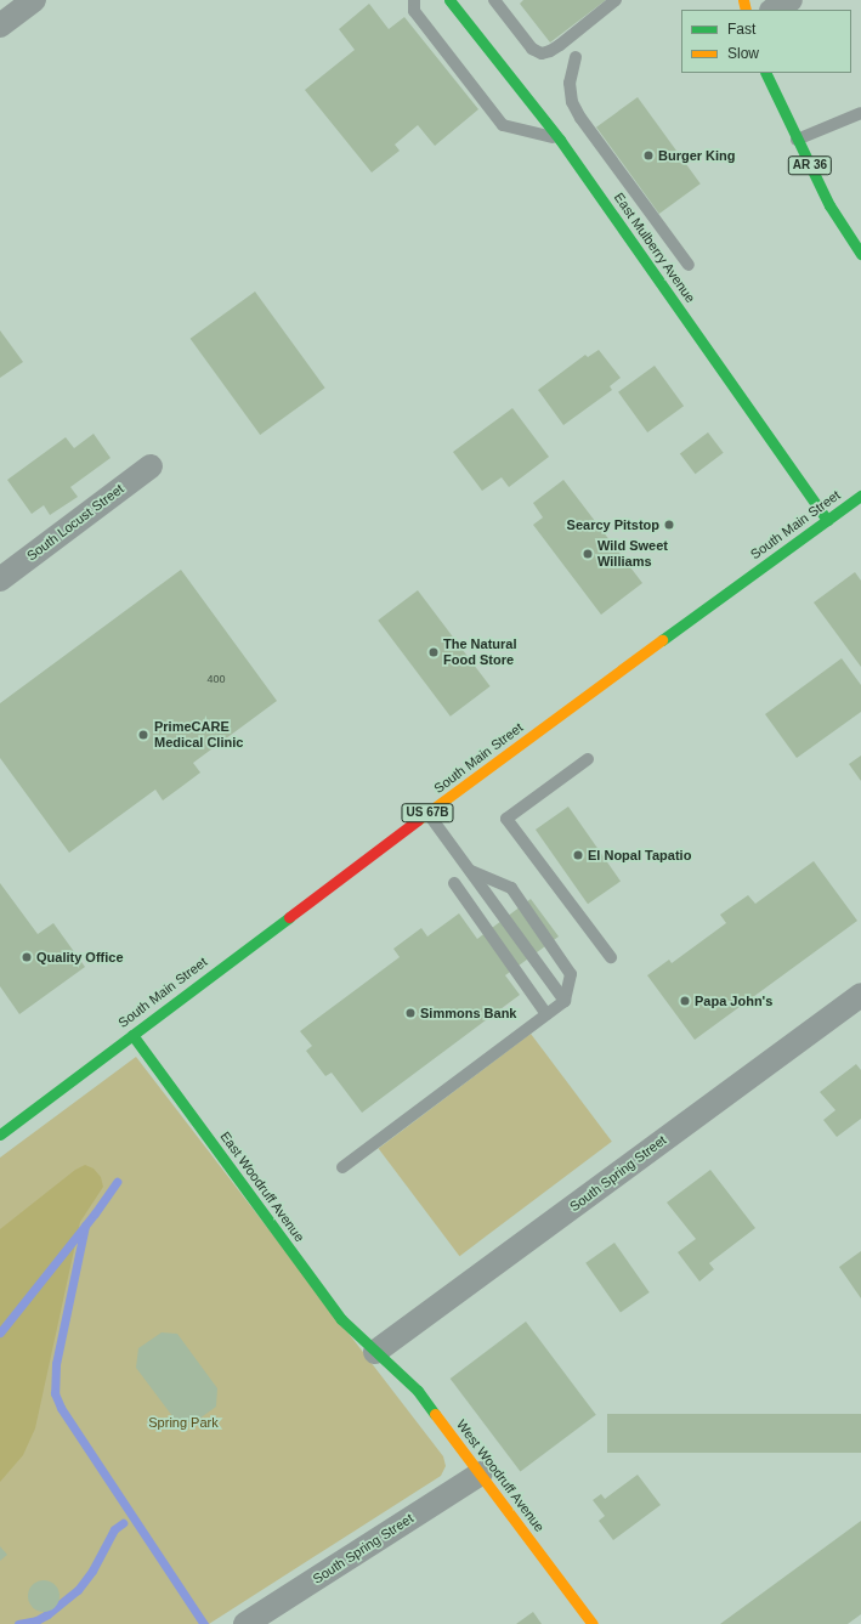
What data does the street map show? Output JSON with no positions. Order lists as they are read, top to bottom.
{
  "streets": {
    "street": [
      "AR 36",
      "East Mulberry Avenue",
      "South Locust Street",
      "South Main Street",
      "US 67B",
      "South Spring Street",
      "East Woodruff Avenue",
      "West Woodruff Avenue"
    ]
  },
  "crossings": [
    ["East Mulberry Avenue", "South Main Street"],
    ["South Main Street", "East Woodruff Avenue"],
    ["South Spring Street", "East Woodruff Avenue"],
    ["South Spring Street", "West Woodruff Avenue"],
    ["East Woodruff Avenue", "West Woodruff Avenue"]
  ],
  "parks": ["Spring Park"],
  "places": [
    "Burger King",
    "Searcy Pitstop",
    "Wild Sweet Williams",
    "The Natural Food Store",
    "PrimeCARE Medical Clinic",
    "El Nopal Tapatio",
    "Quality Office",
    "Papa John's",
    "Simmons Bank"
  ],
  "house_numbers": ["400"],
  "legend": ["Fast", "Slow"]
}
